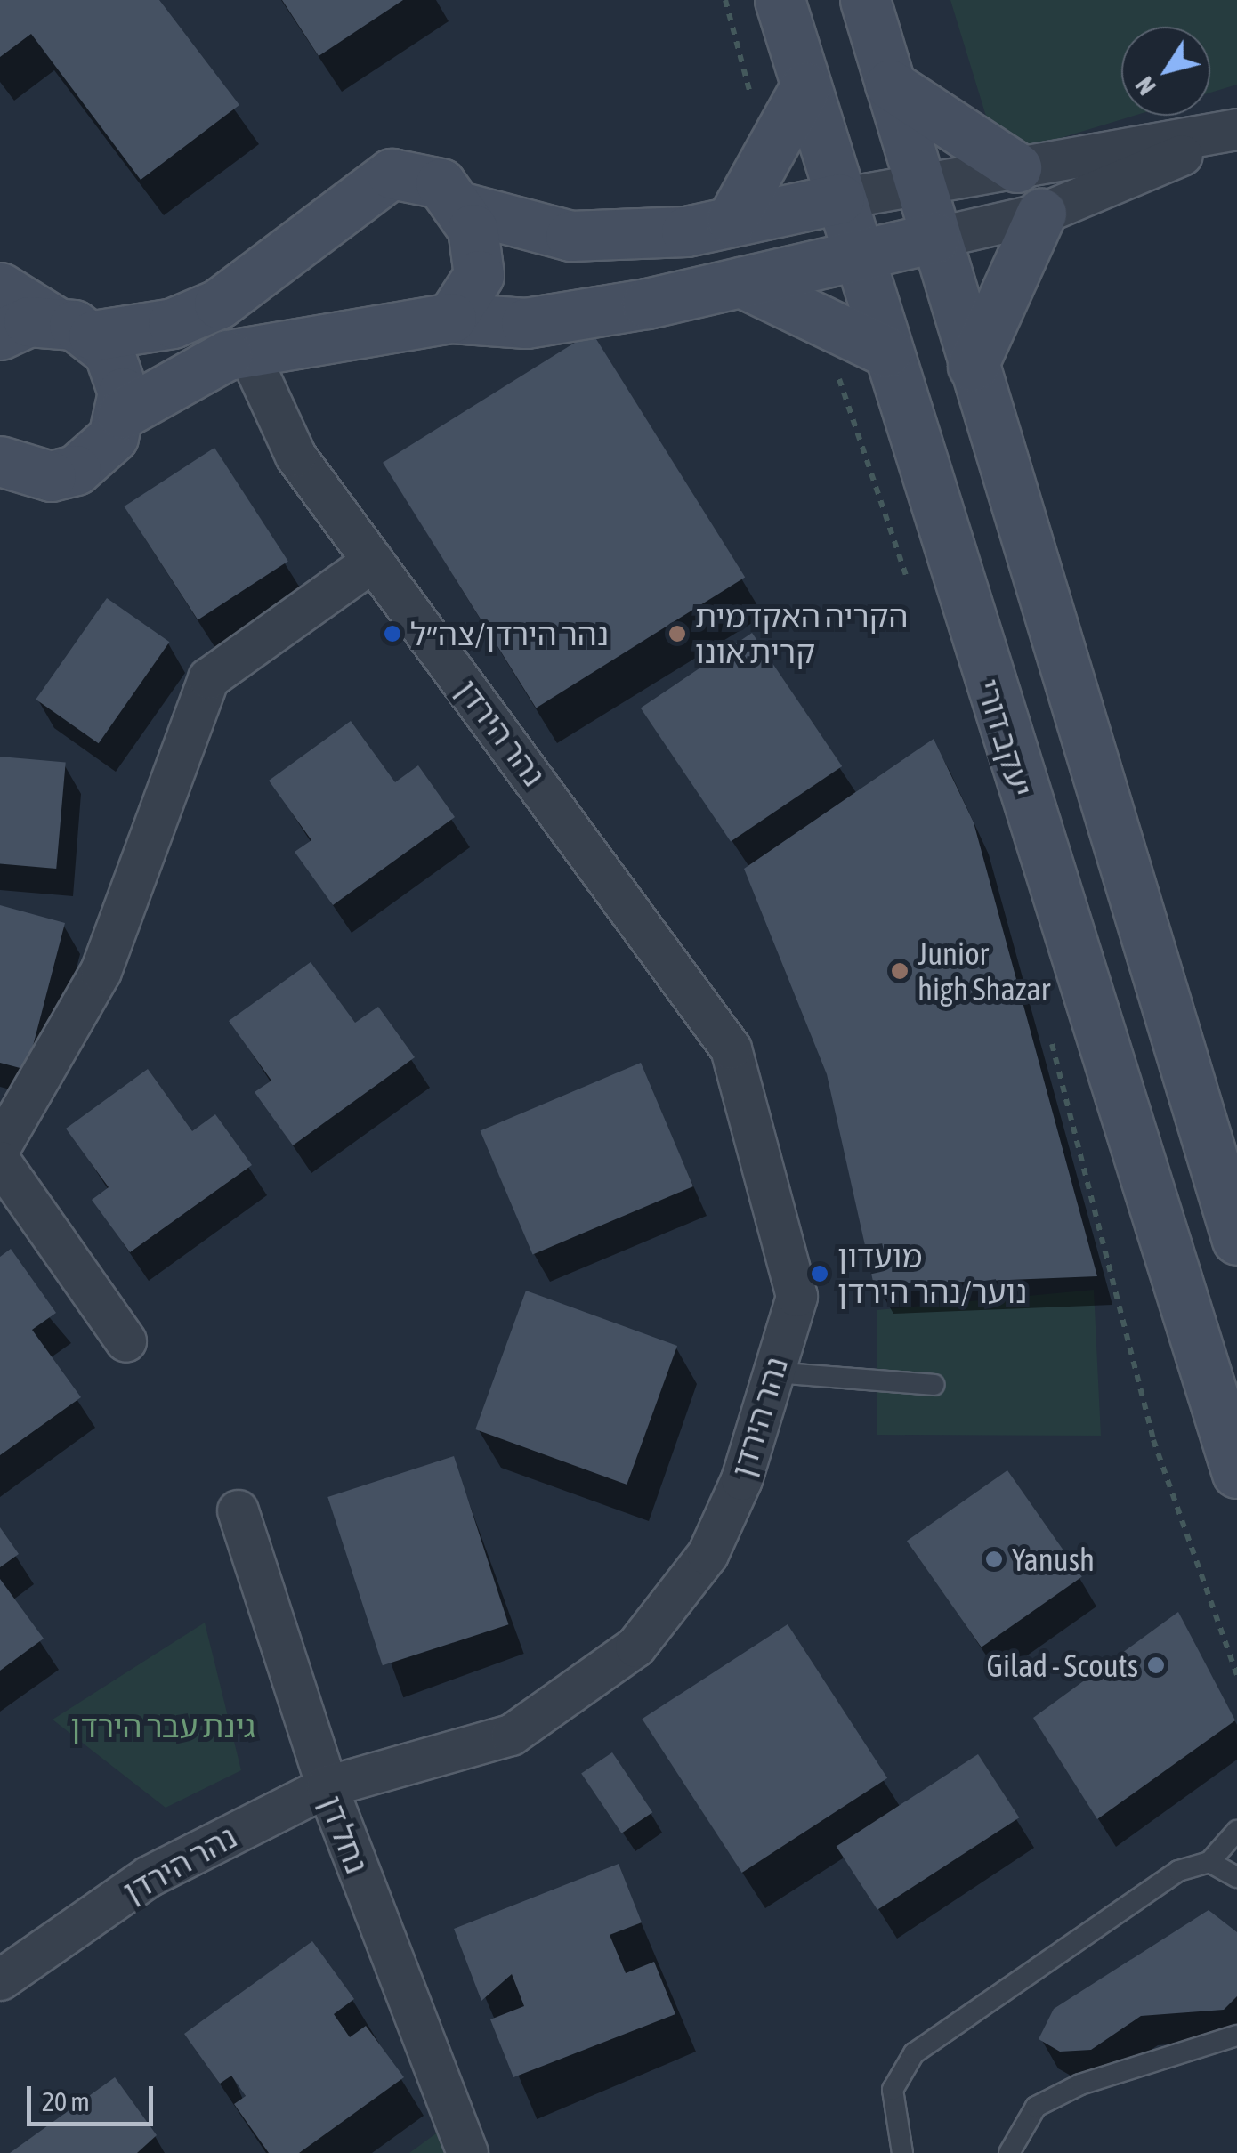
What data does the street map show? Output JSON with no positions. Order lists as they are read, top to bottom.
{
  "streets": {
    "main road": ["יעקב דורי"],
    "street": ["נהר הירדן", "נחל דן"]
  },
  "crossings": [
    ["נהר הירדן", "נחל דן"]
  ],
  "parks": ["גינת עבר הירדן"],
  "places": [
    "נהר הירדן/צה״ל",
    "הקריה האקדמית קרית אונו",
    "Junior high Shazar",
    "מועדון נוער/נהר הירדן",
    "Yanush",
    "Gilad - Scouts"
  ],
  "scale_bar": "20 m",
  "north": "bottom left"
}
